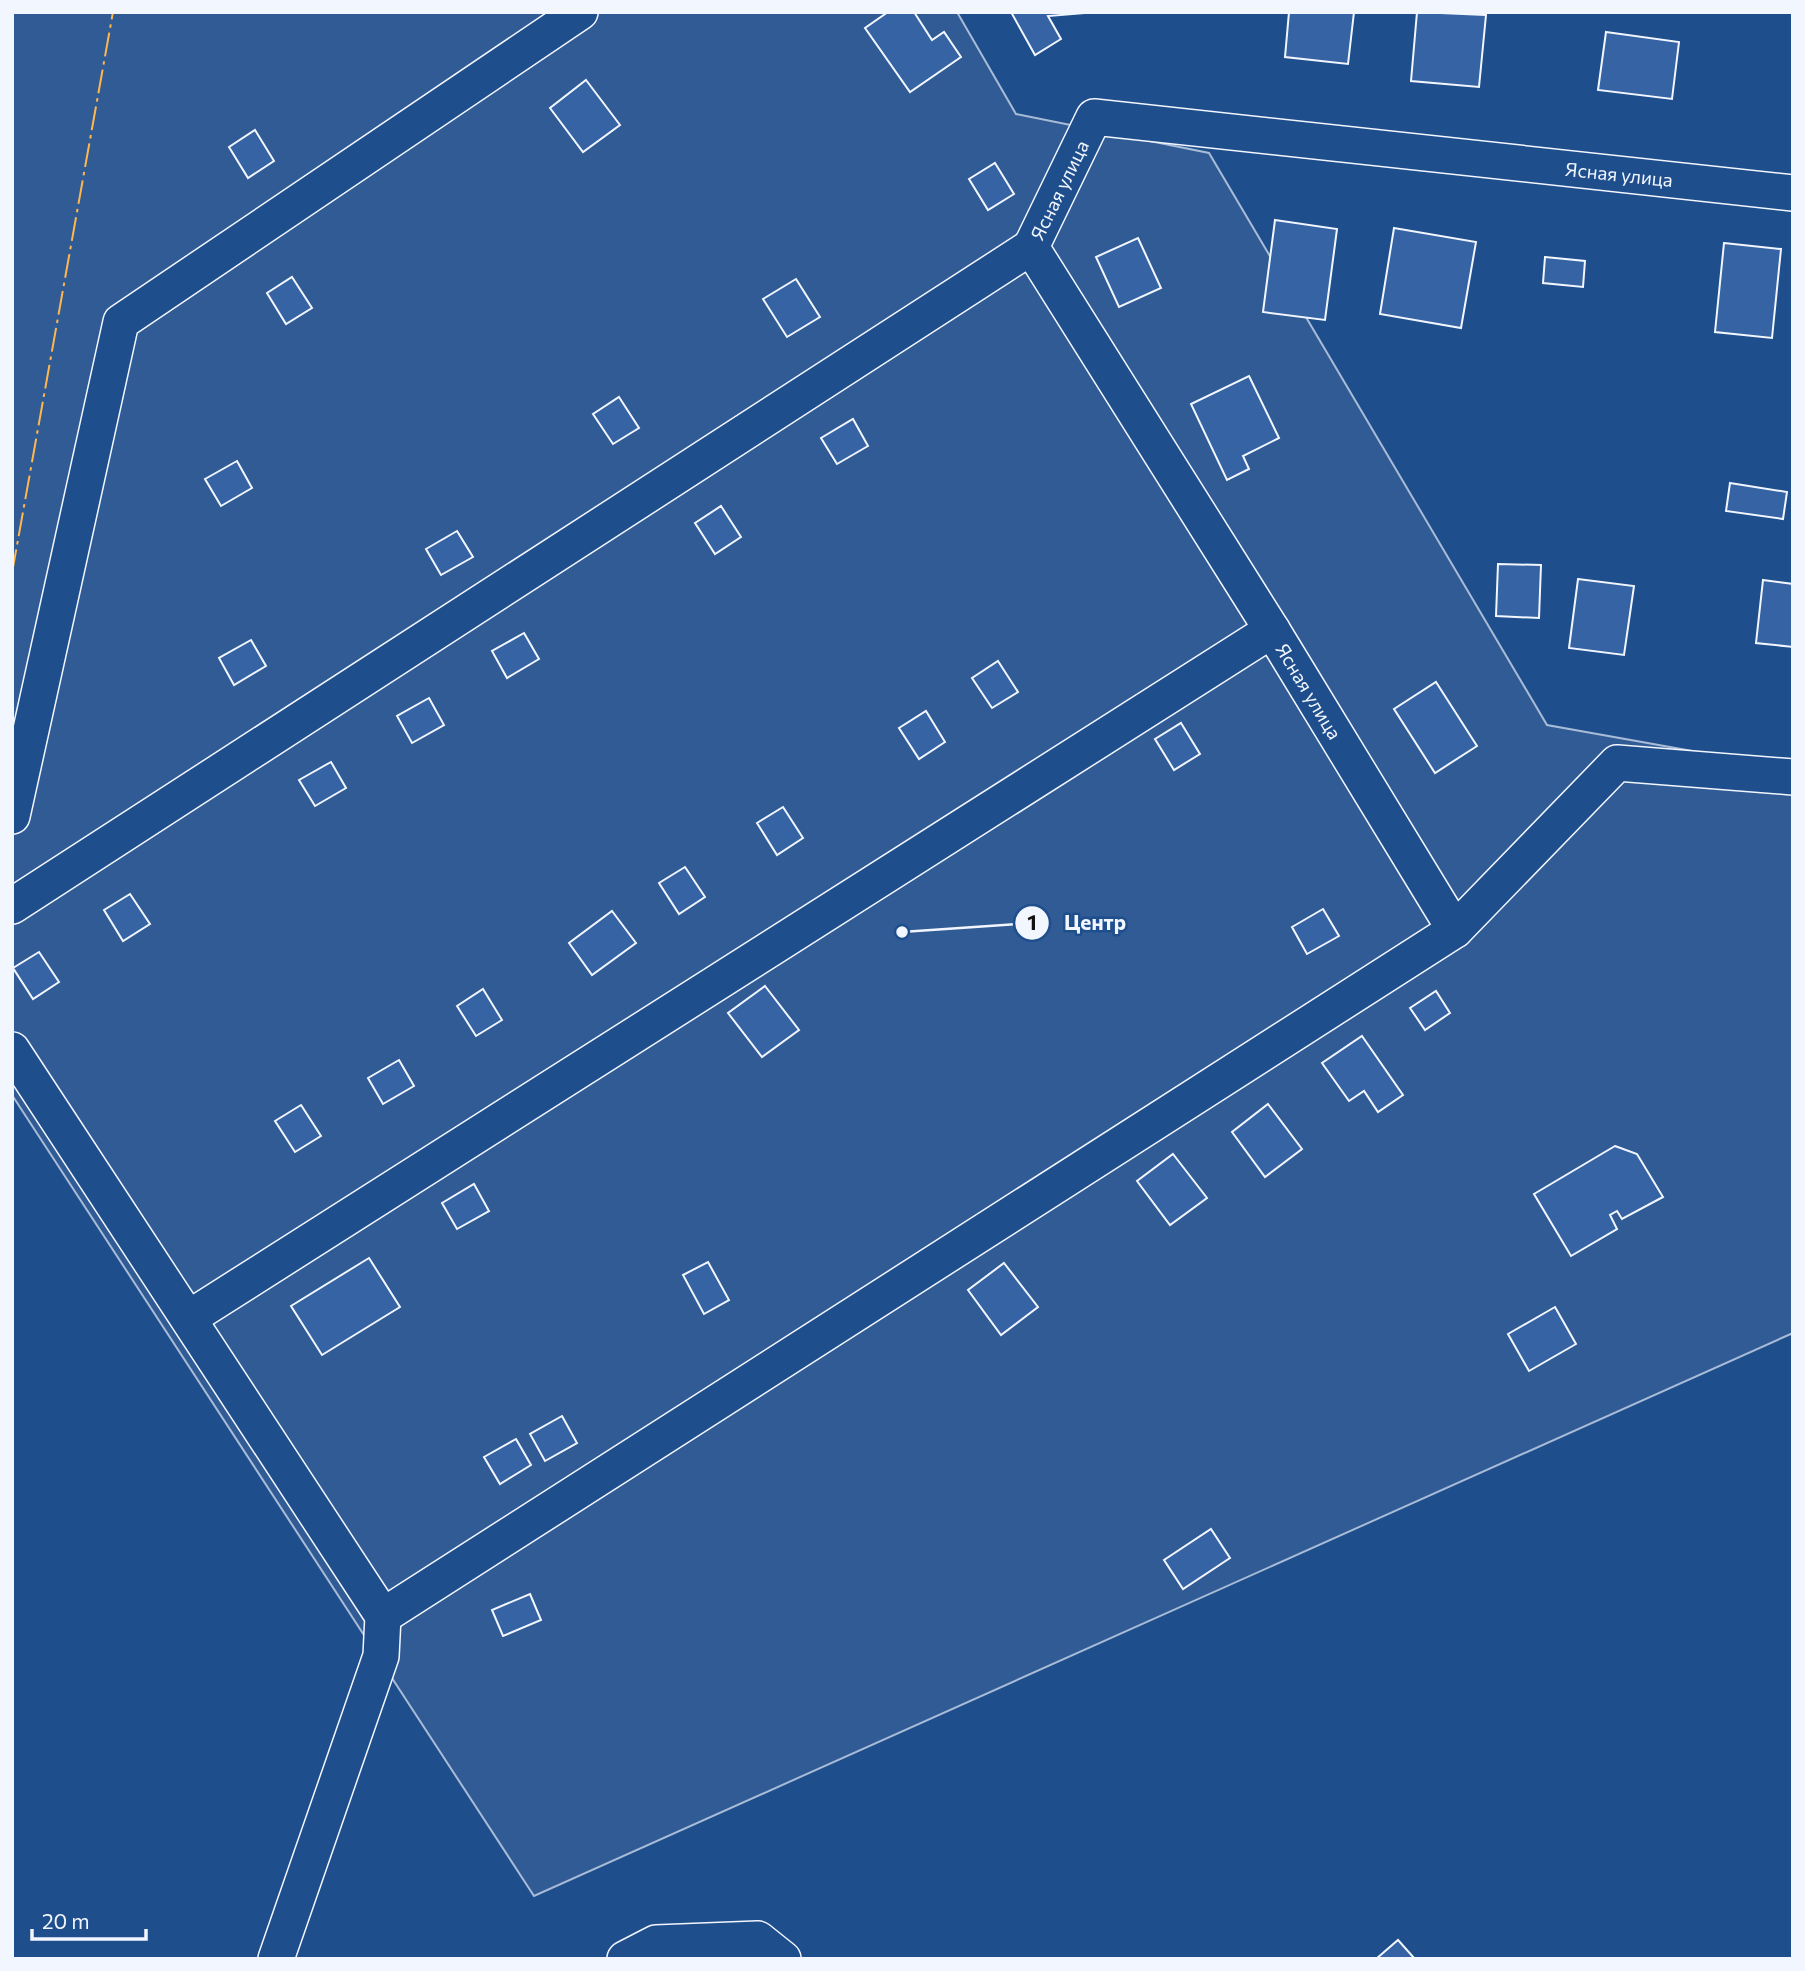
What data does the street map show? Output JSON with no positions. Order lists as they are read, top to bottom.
{
  "streets": {
    "street": ["Ясная улица"]
  },
  "places": ["Центр"],
  "scale_bar": "20 m"
}
